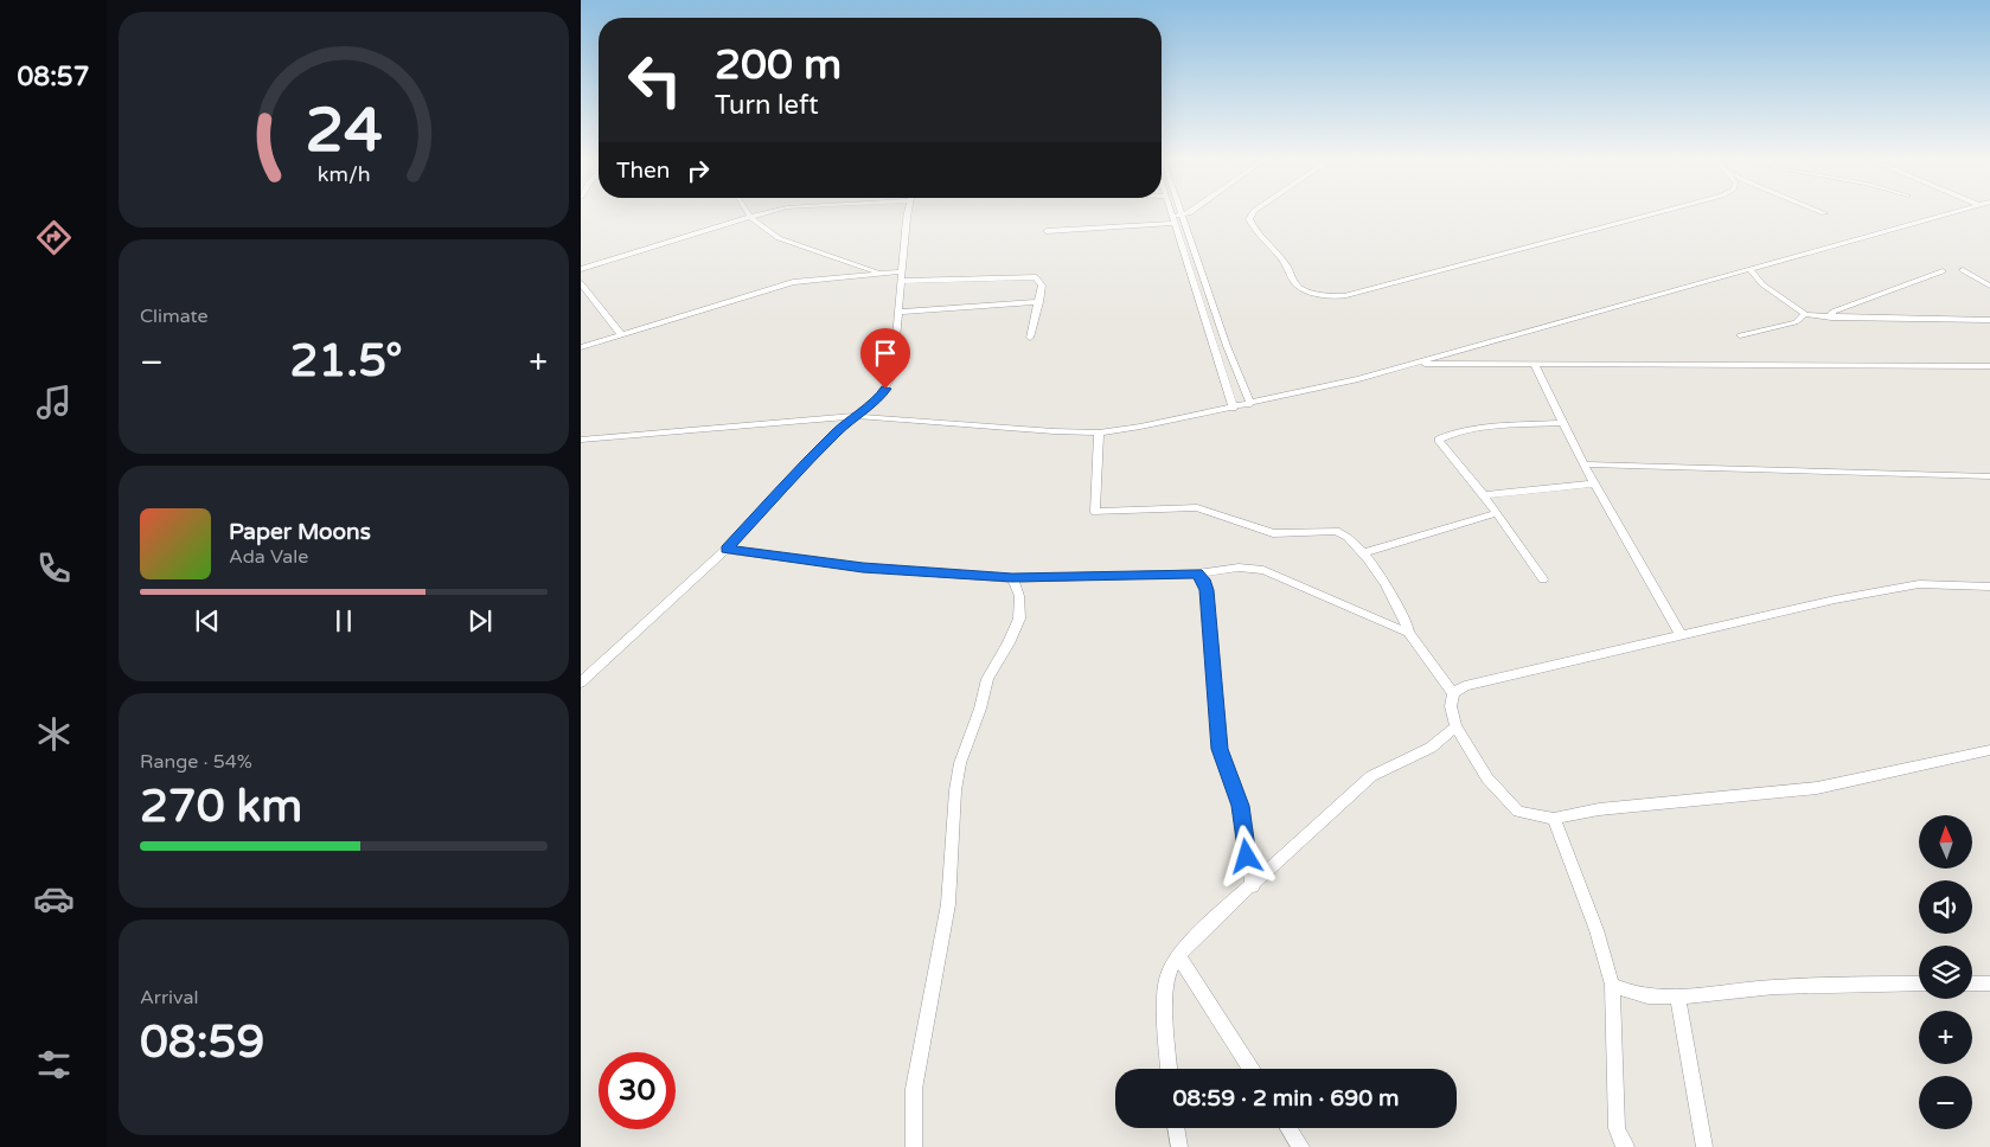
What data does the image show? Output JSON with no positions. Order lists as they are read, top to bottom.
{
  "north": "top",
  "page": {
    "tabs": "08:57",
    "turn": ["200 m", "Turn left"],
    "then": "Then",
    "tile": [
      "Climate",
      ["Range · 54%", "270 km"],
      ["Arrival", "08:59"]
    ],
    "heat": ["−", "21.5°", "+"],
    "song": ["Paper Moons", "Ada Vale"],
    "map_buttons": ["+", "−"],
    "limit": "30",
    "trip": "08:59 · 2 min · 690 m",
    "gauge": ["24", "km/h"]
  }
}
